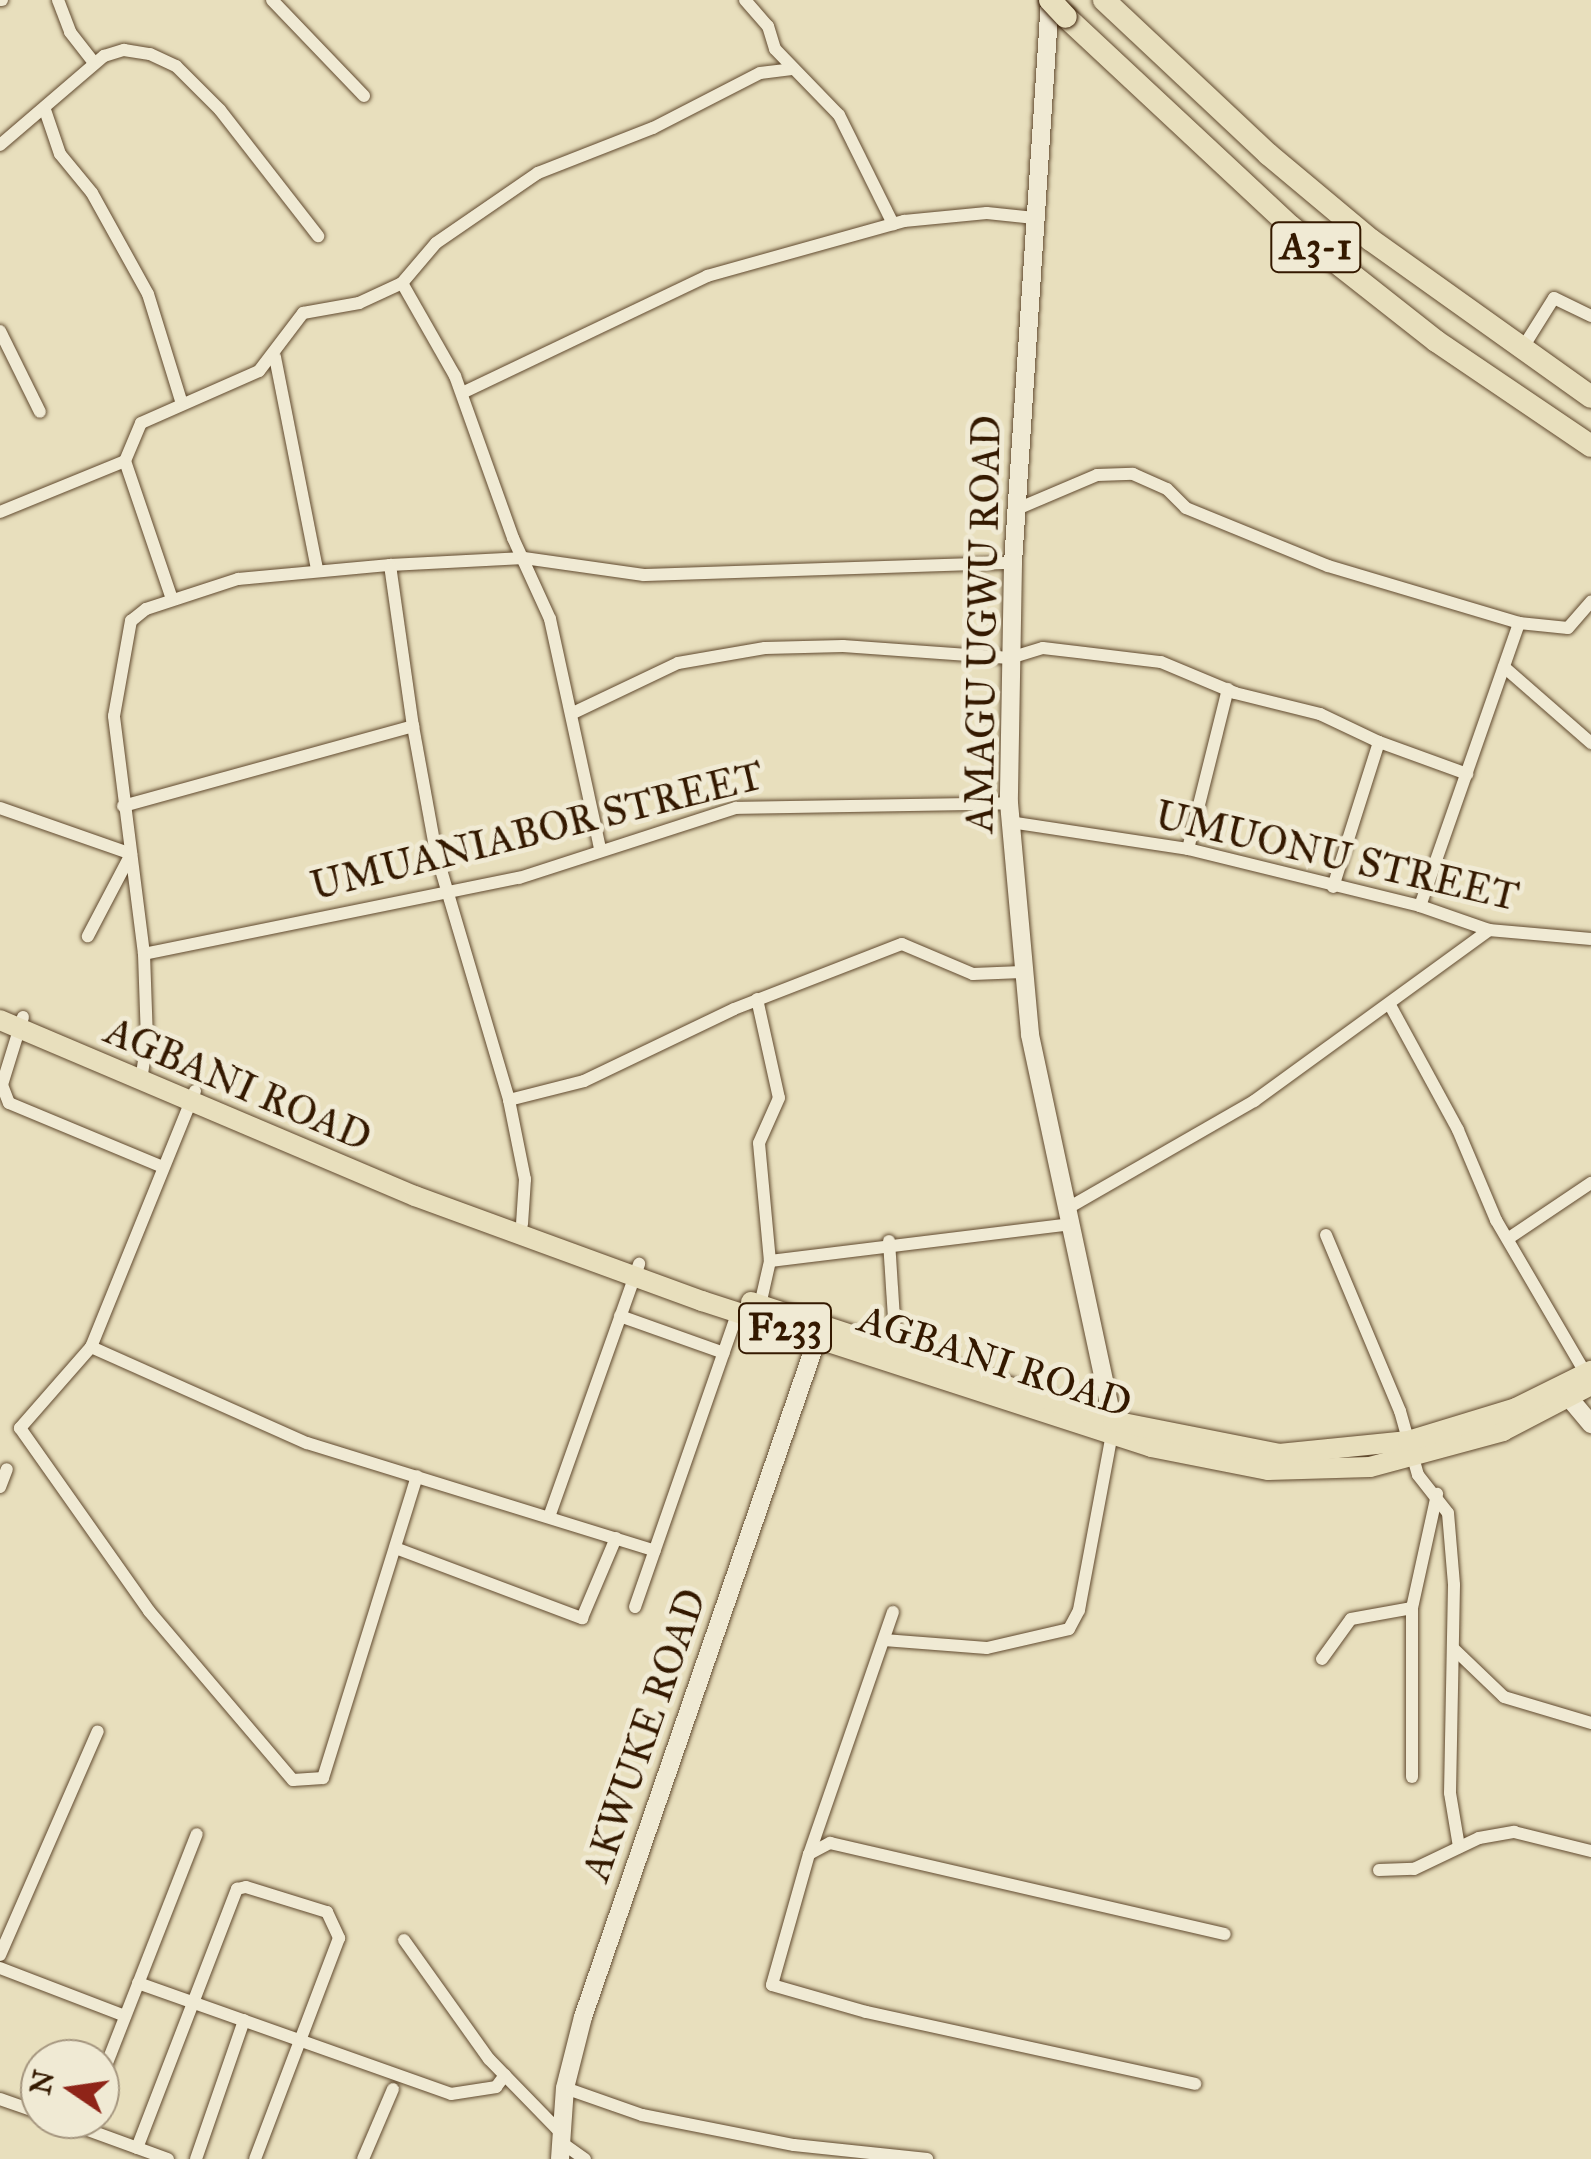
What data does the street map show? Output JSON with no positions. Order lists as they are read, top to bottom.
{
  "streets": {
    "highway": ["A3-1"],
    "main road": ["AGBANI ROAD", "F233"],
    "street": [
      "AMAGU UGWU ROAD",
      "UMUANIABOR STREET",
      "UMUONU STREET",
      "AKWUKE ROAD"
    ]
  },
  "crossings": [
    ["A3-1", "AMAGU UGWU ROAD"],
    ["AMAGU UGWU ROAD", "UMUANIABOR STREET"],
    ["AMAGU UGWU ROAD", "UMUONU STREET"],
    ["AMAGU UGWU ROAD", "AGBANI ROAD"],
    ["UMUANIABOR STREET", "UMUONU STREET"],
    ["AGBANI ROAD", "AKWUKE ROAD"]
  ],
  "north": "left"
}
